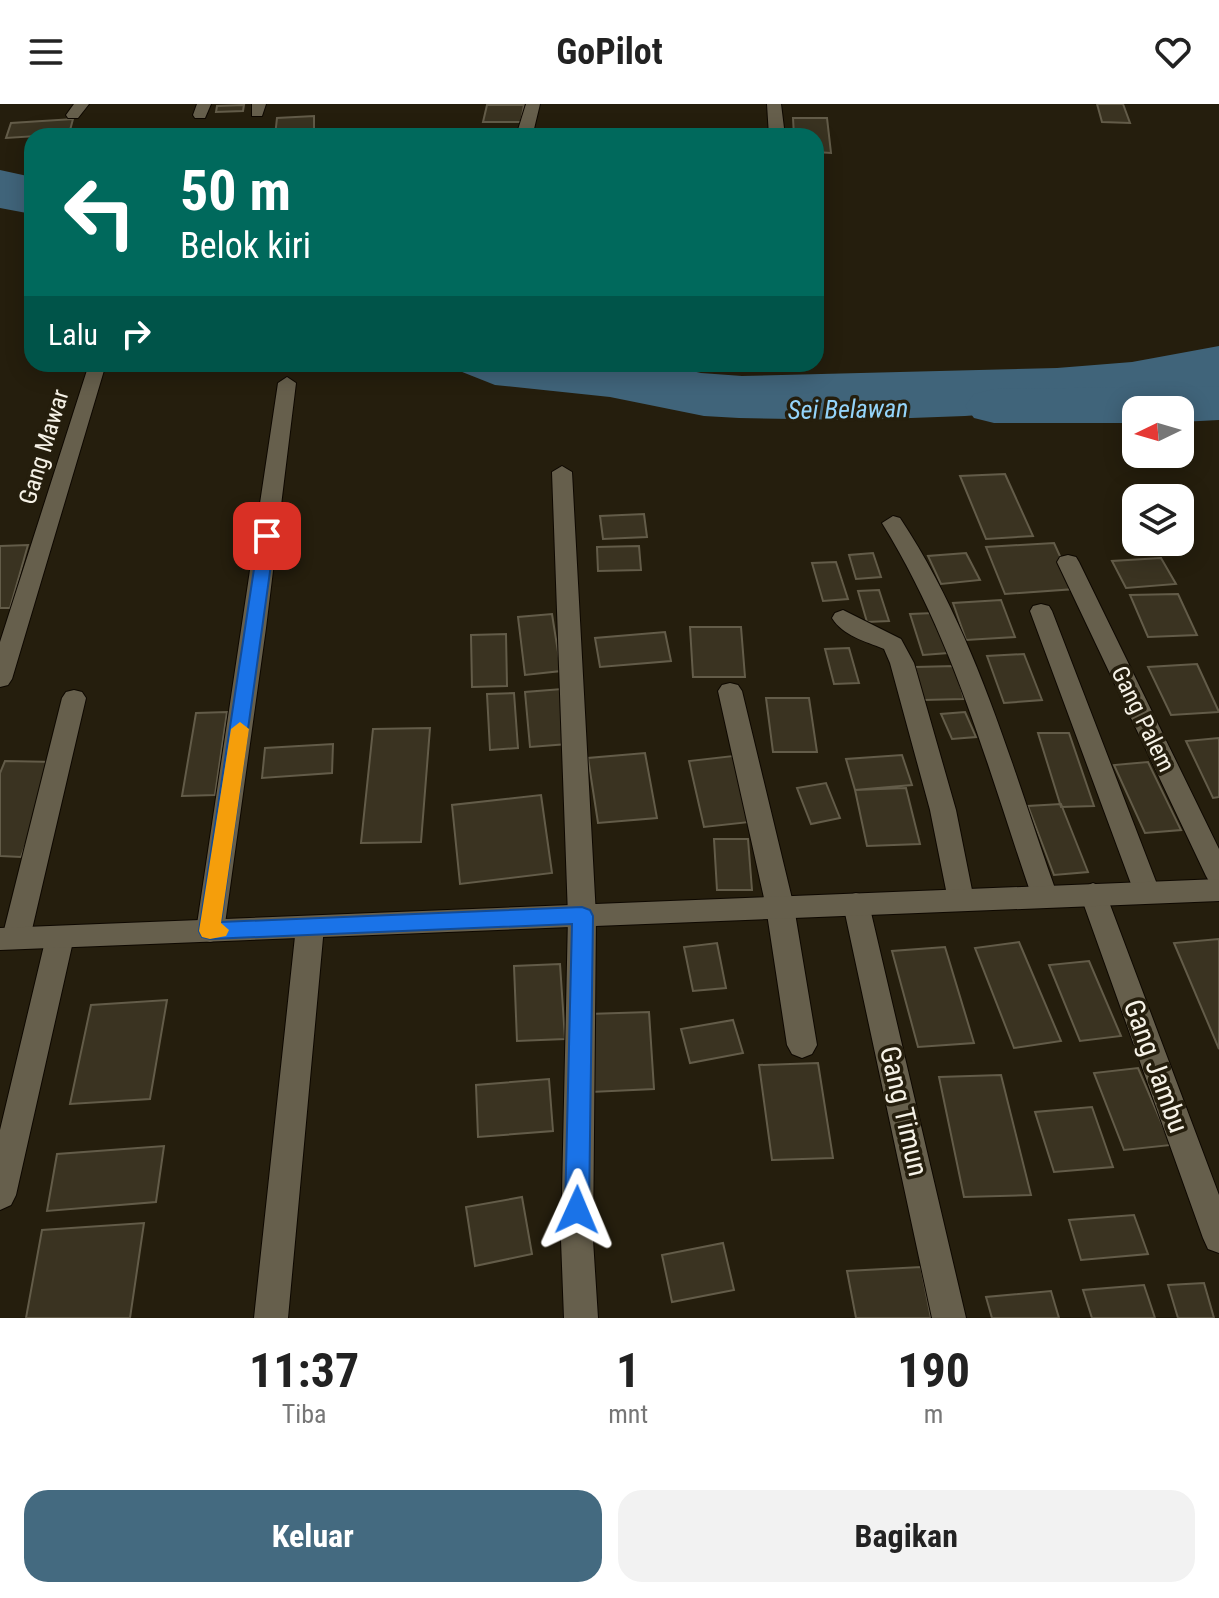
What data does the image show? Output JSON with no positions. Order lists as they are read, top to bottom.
{
  "streets": {
    "street": [
      "Gang Mawar",
      "Gang Palem",
      "Gang Jambu",
      "Gang Timun"
    ]
  },
  "water": ["Sei Belawan"],
  "north": "left",
  "page": {
    "header": "GoPilot",
    "turn": ["50 m", "Belok kiri"],
    "then": "Lalu",
    "eta": [
      "11:37",
      "Tiba",
      "1",
      "mnt",
      "190",
      "m"
    ],
    "buttons": ["Keluar", "Bagikan"]
  }
}
